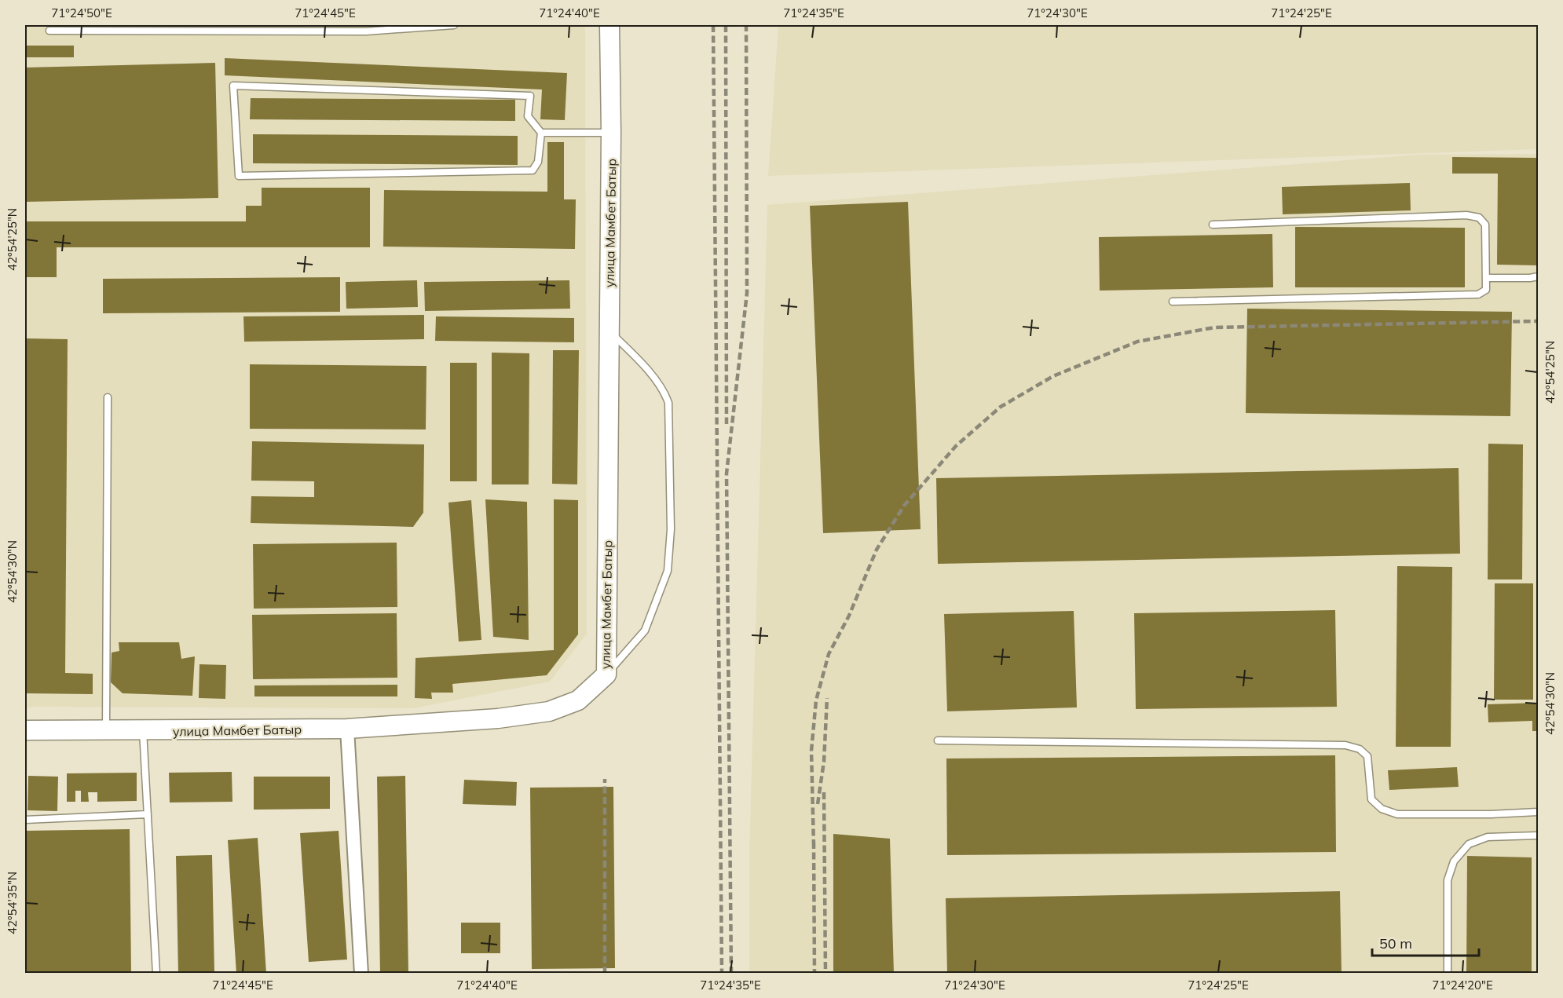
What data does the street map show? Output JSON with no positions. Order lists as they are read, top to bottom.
{
  "streets": {
    "main road": ["улица Мамбет Батыр"]
  },
  "scale_bar": "50 m",
  "coordinates": [
    "71°24'50\"E",
    "71°24'45\"E",
    "71°24'40\"E",
    "71°24'35\"E",
    "71°24'30\"E",
    "71°24'25\"E",
    "42°54'25\"N",
    "42°54'30\"N",
    "42°54'35\"N",
    "71°24'20\"E"
  ]
}
